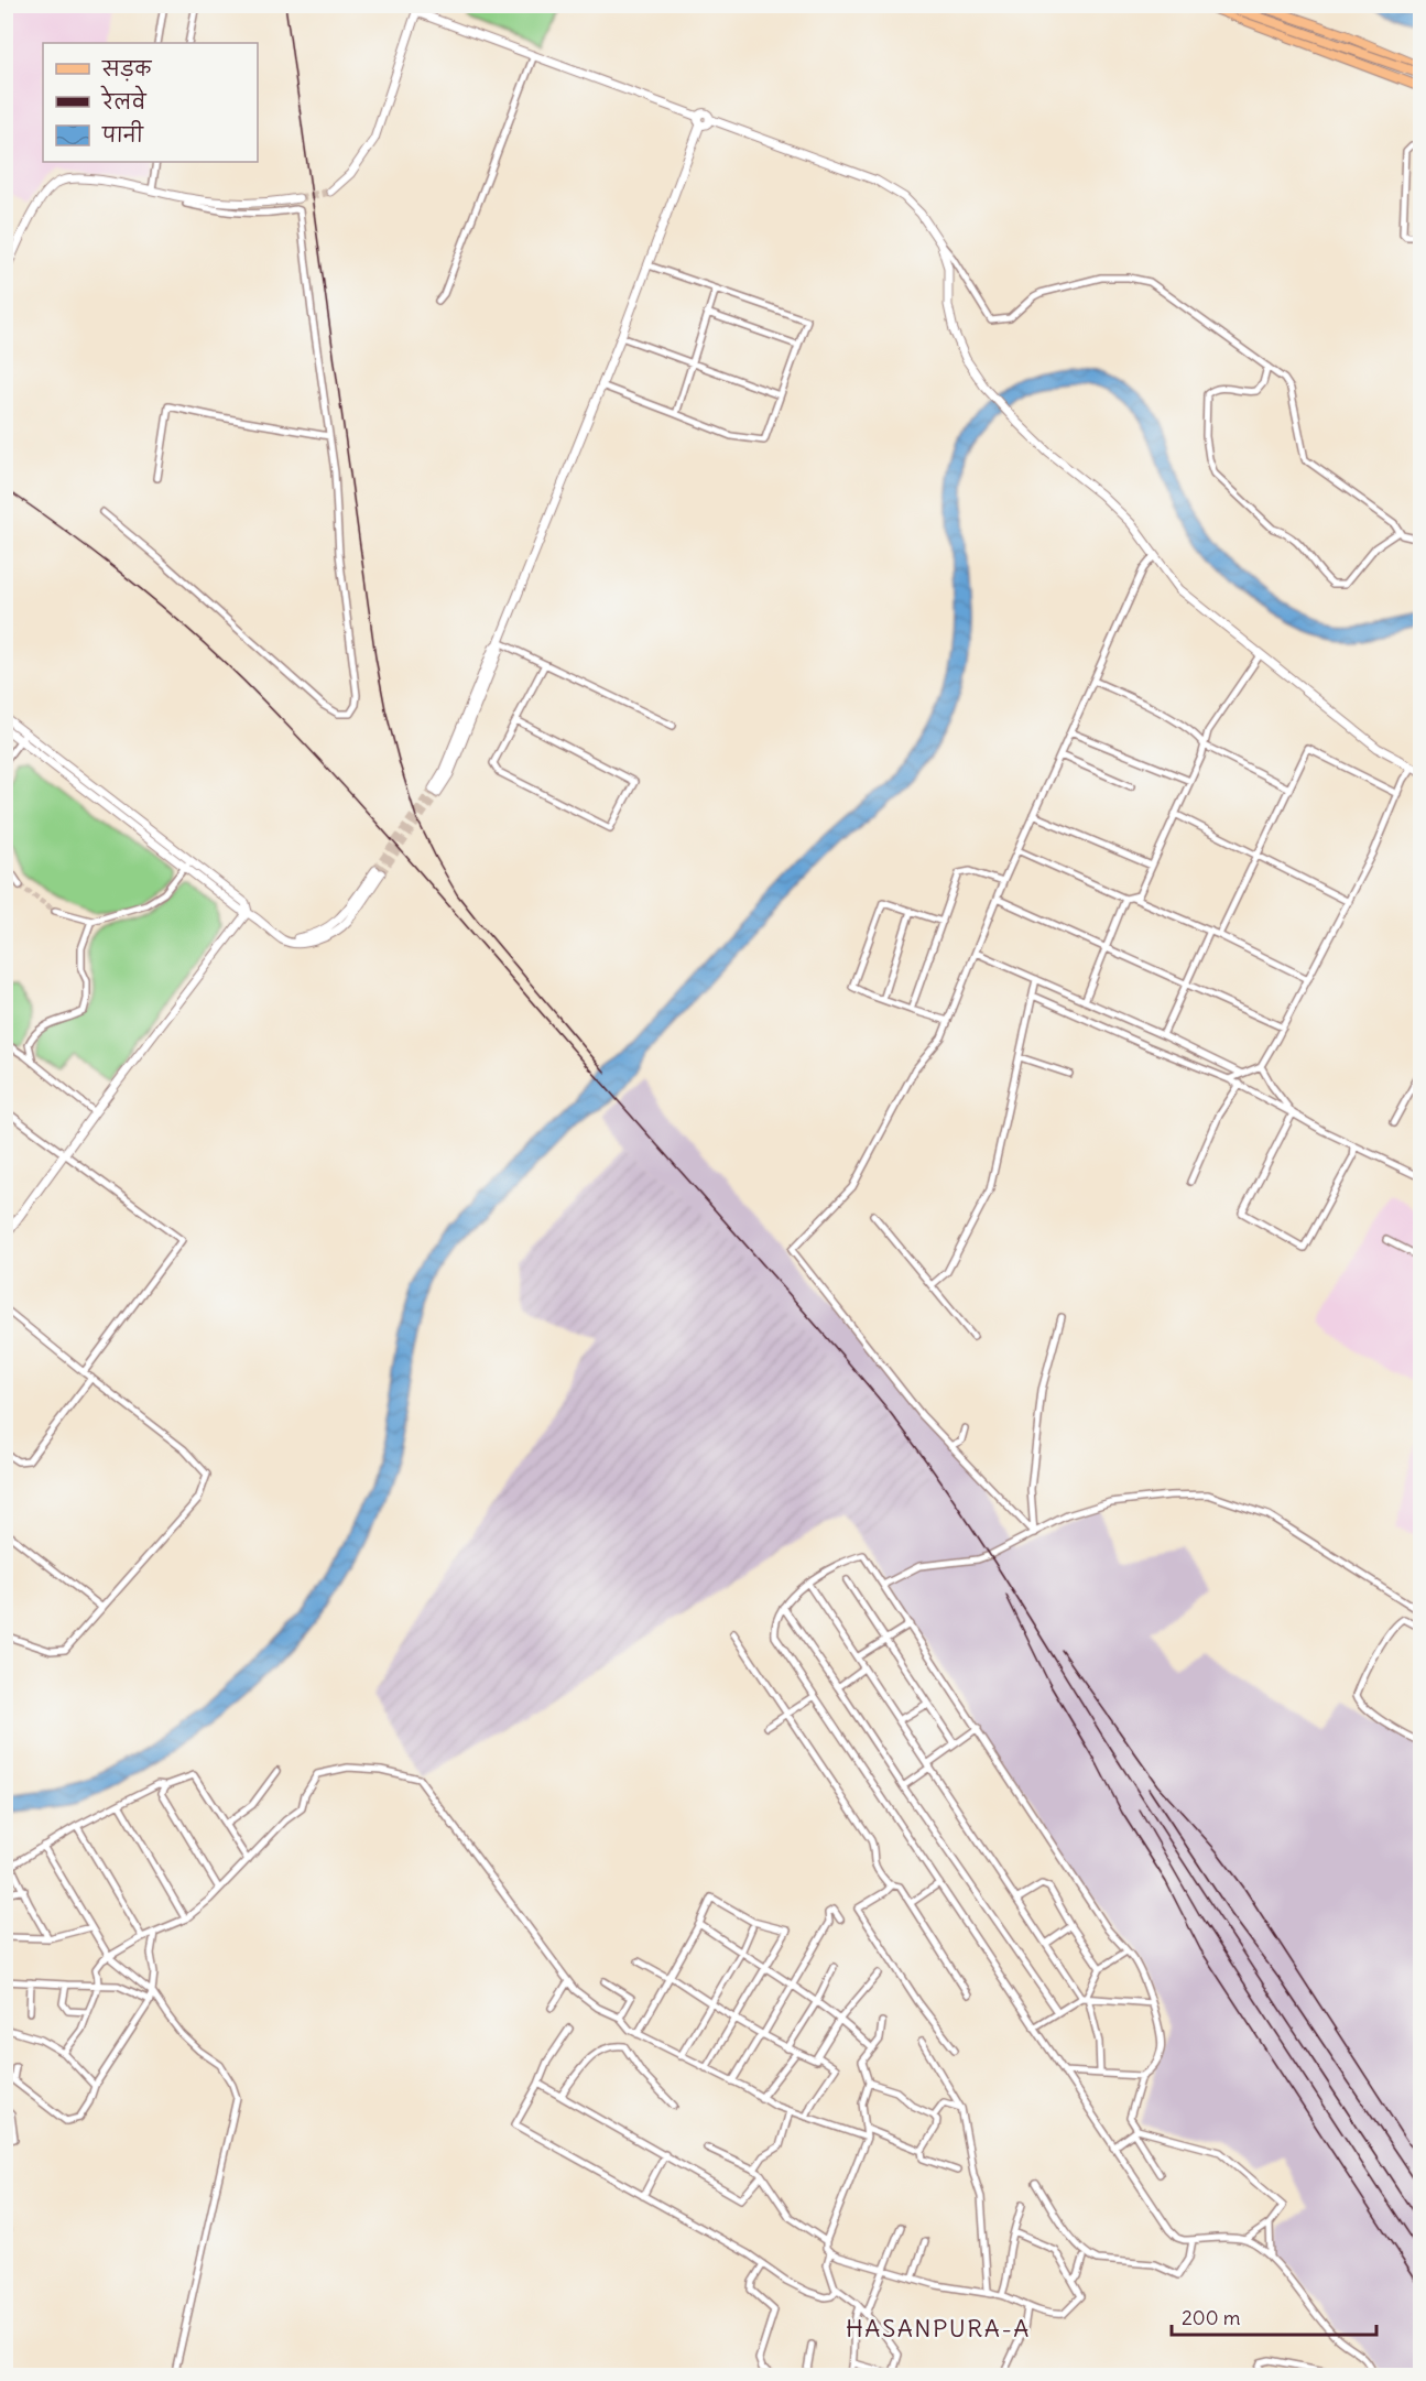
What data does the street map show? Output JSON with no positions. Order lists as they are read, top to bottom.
{
  "districts": ["HASANPURA-A"],
  "legend": ["सड़क", "रेलवे", "पानी"],
  "scale_bar": "200 m"
}
